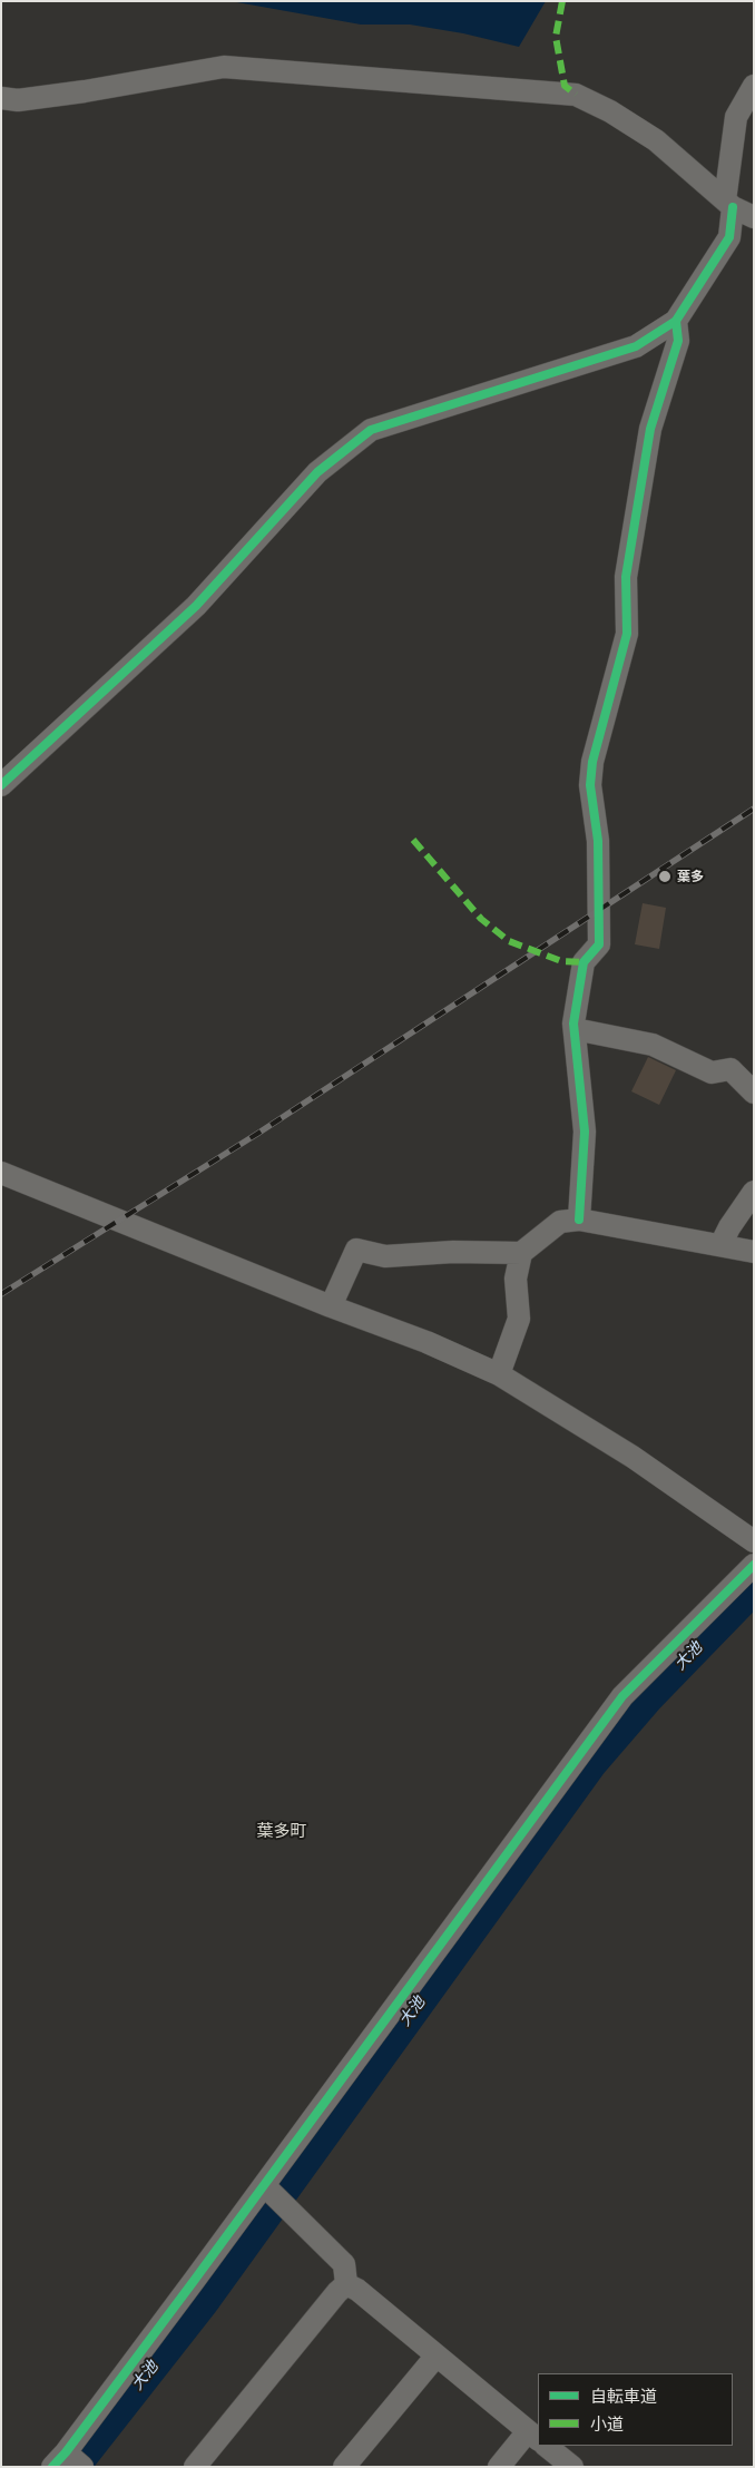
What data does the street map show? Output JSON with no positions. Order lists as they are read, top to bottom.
{
  "districts": ["葉多町"],
  "water": ["大池"],
  "places": ["葉多"],
  "legend": ["自転車道", "小道"]
}
